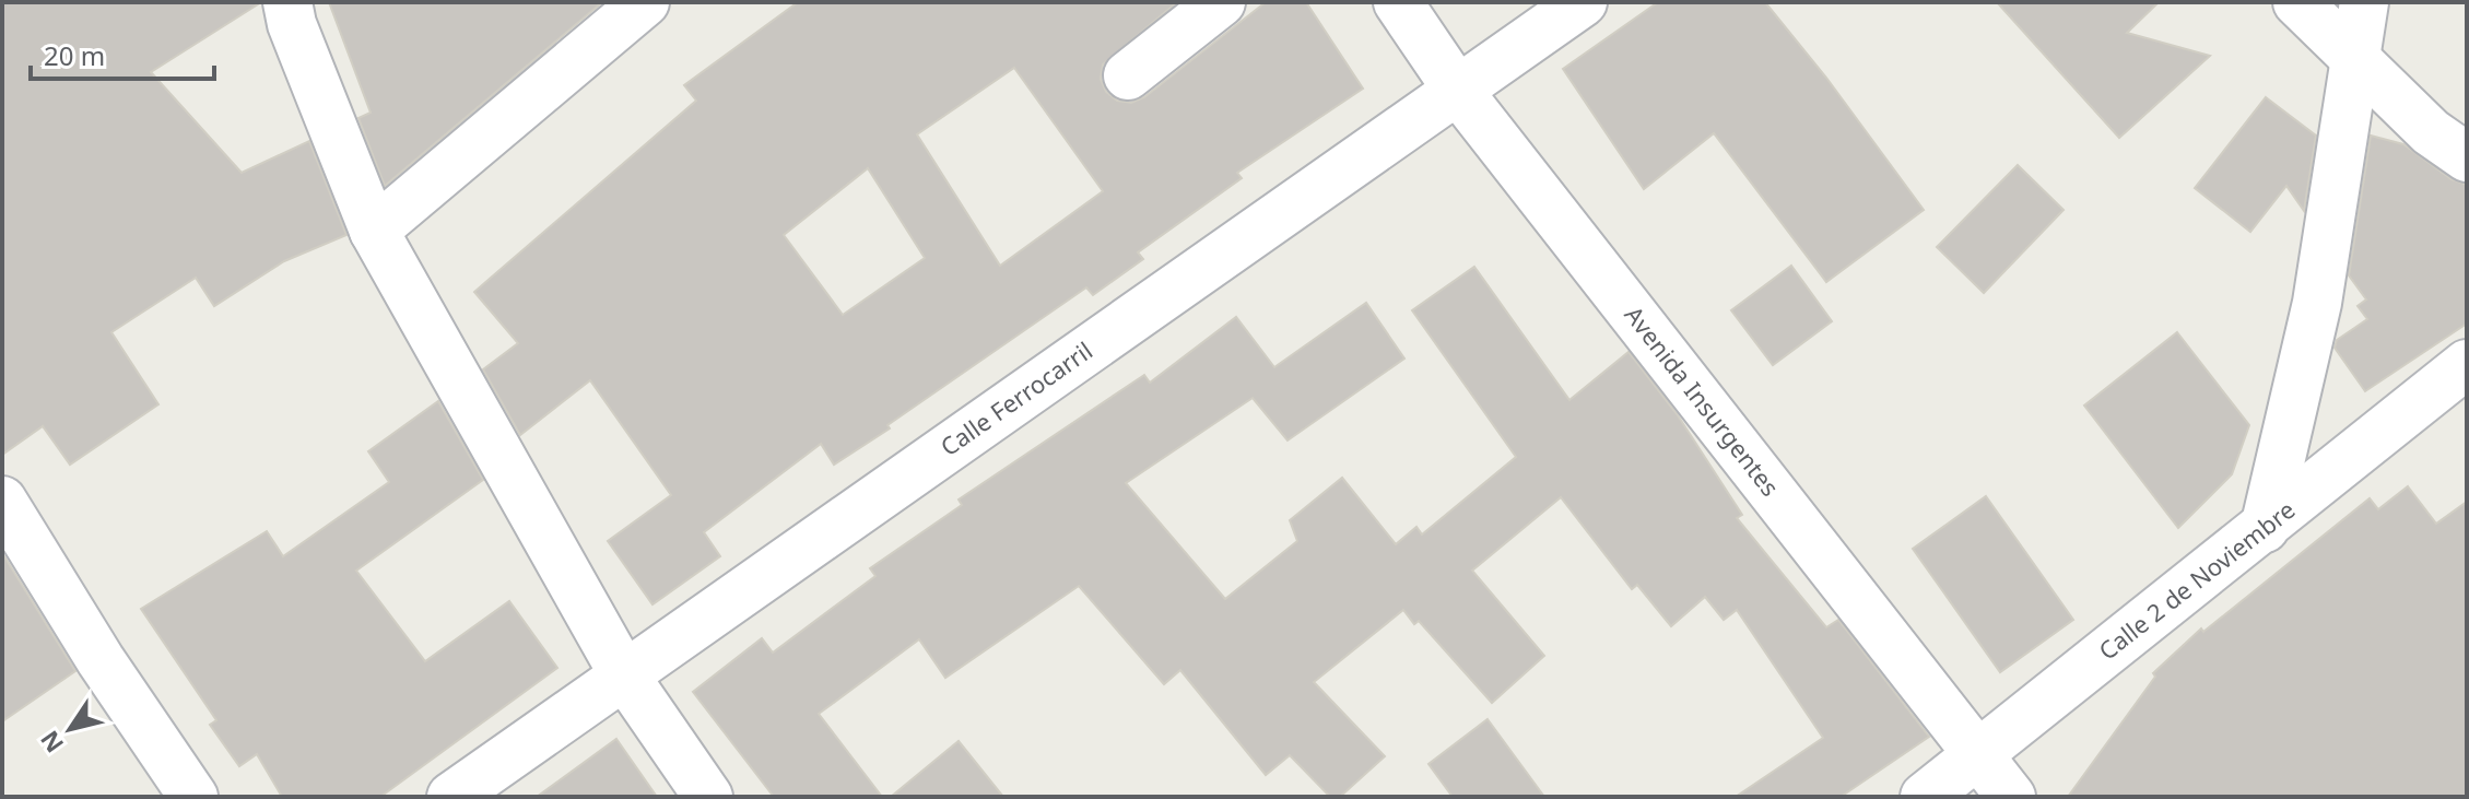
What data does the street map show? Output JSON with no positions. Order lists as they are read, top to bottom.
{
  "streets": {
    "street": ["Calle Ferrocarril", "Avenida Insurgentes", "Calle 2 de Noviembre"]
  },
  "crossings": [
    ["Calle Ferrocarril", "Avenida Insurgentes"],
    ["Avenida Insurgentes", "Calle 2 de Noviembre"]
  ],
  "scale_bar": "20 m",
  "north": "bottom left"
}
